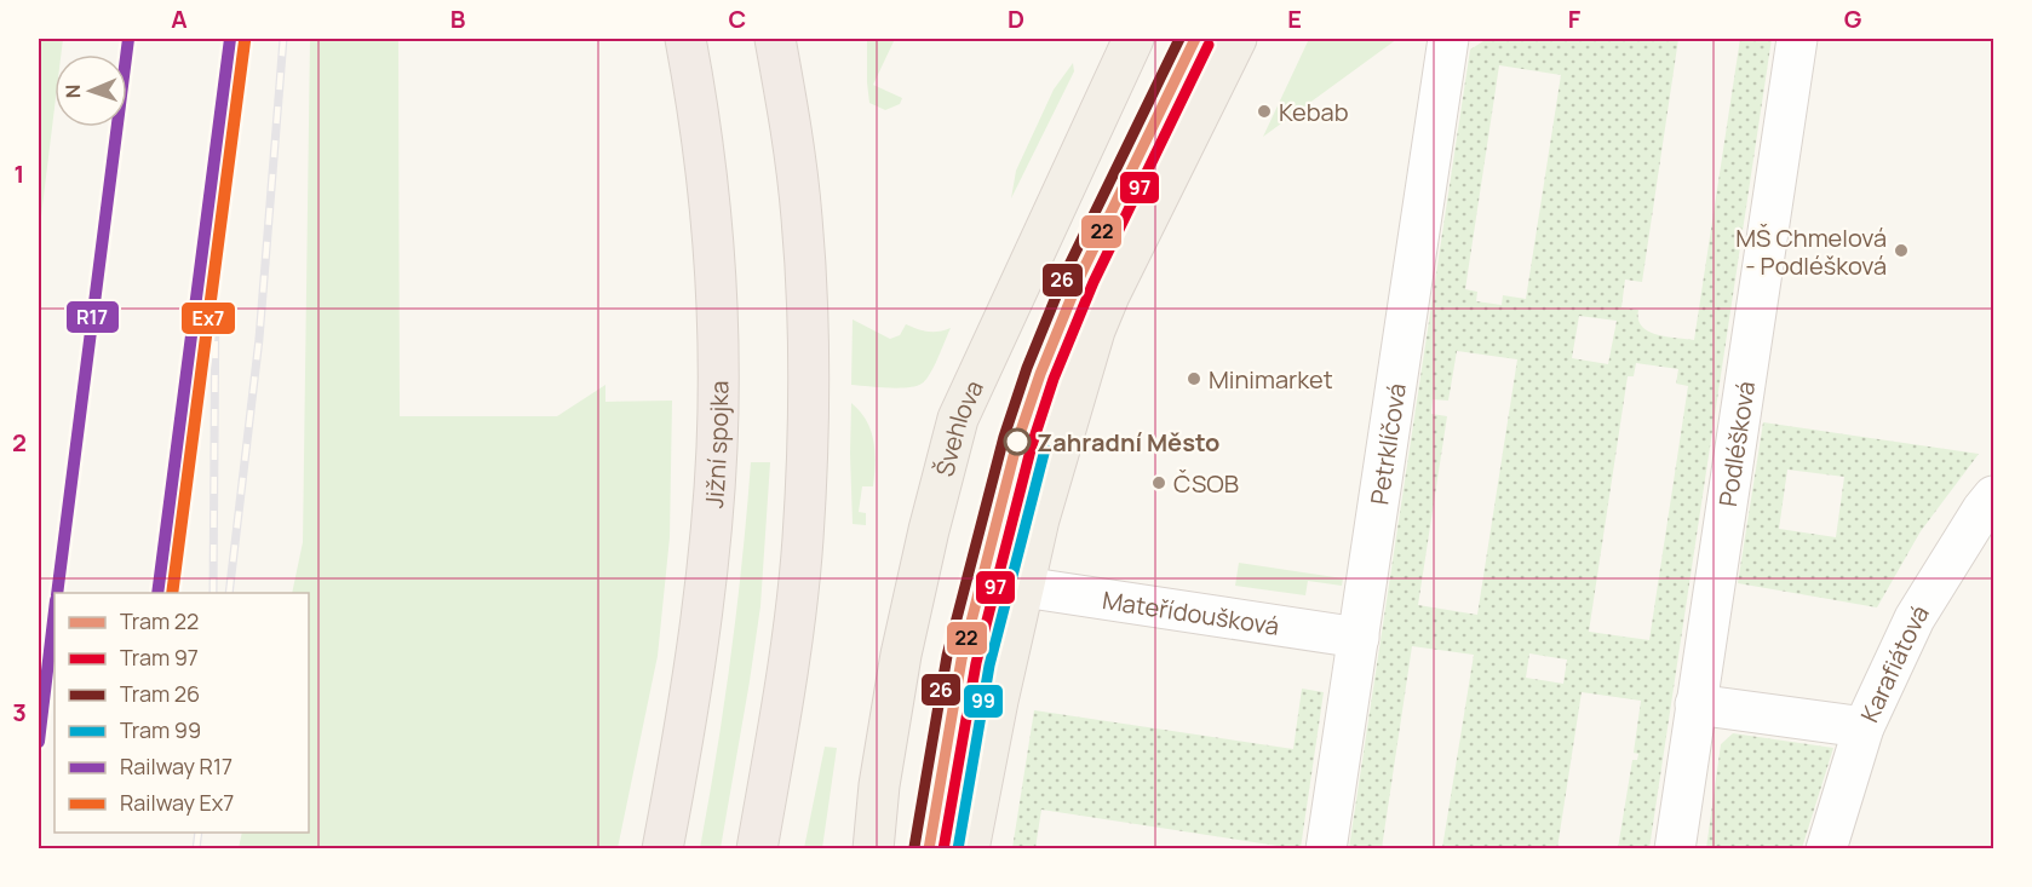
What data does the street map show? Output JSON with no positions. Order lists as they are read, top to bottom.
{
  "streets": {
    "highway": ["Jižní spojka"],
    "main road": ["Švehlova"],
    "street": [
      "Podléšková",
      "Petrklíčová",
      "Mateřídoušková",
      "Karafiátová"
    ]
  },
  "crossings": [
    ["Petrklíčová", "Mateřídoušková"]
  ],
  "places": [
    "Kebab",
    "MŠ Chmelová - Podléšková",
    "Minimarket",
    "Zahradní Město",
    "ČSOB"
  ],
  "lines": [
    "tram line 22",
    "tram line 26",
    "rail line R17",
    "rail line Ex7",
    "tram line 97",
    "tram line 99"
  ],
  "legend": [
    "Tram 22",
    "Tram 97",
    "Tram 26",
    "Tram 99",
    "Railway R17",
    "Railway Ex7"
  ],
  "north": "left",
  "grid": {
    "columns": [
      "A",
      "B",
      "C",
      "D",
      "E",
      "F",
      "G"
    ],
    "rows": ["1", "2", "3"]
  }
}
